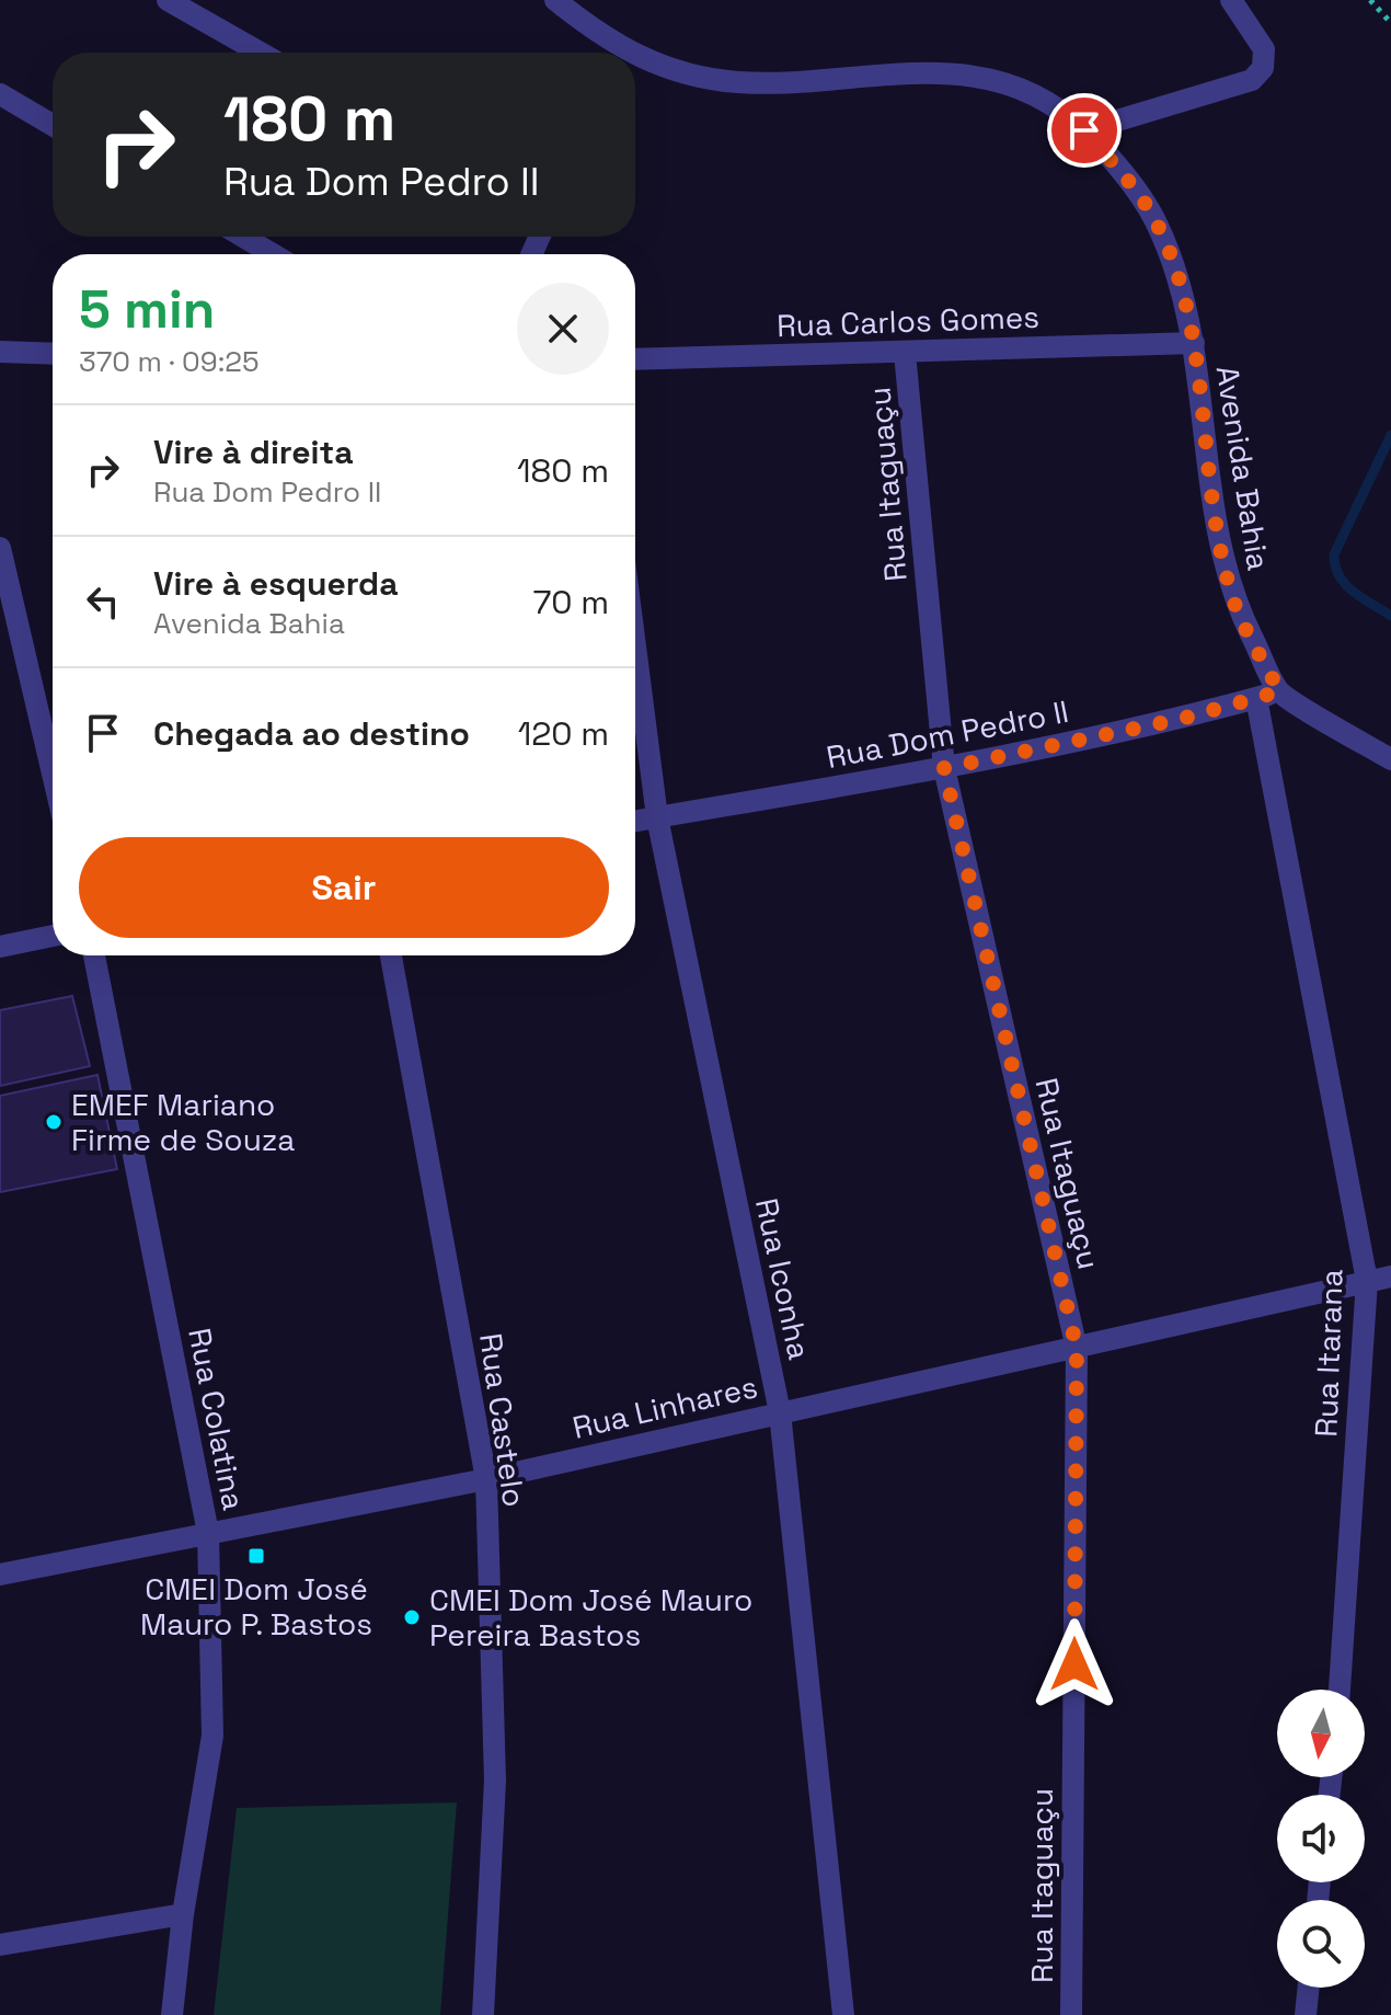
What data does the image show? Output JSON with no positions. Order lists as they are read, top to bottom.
{
  "streets": {
    "street": [
      "Rua Carlos Gomes",
      "Avenida Bahia",
      "Rua Itaguaçu",
      "Rua Dom Pedro II",
      "Rua Iconha",
      "Rua Itarana",
      "Rua Linhares",
      "Rua Colatina",
      "Rua Castelo"
    ]
  },
  "crossings": [
    ["Rua Carlos Gomes", "Avenida Bahia"],
    ["Rua Carlos Gomes", "Rua Itaguaçu"],
    ["Avenida Bahia", "Rua Dom Pedro II"],
    ["Rua Itaguaçu", "Rua Dom Pedro II"],
    ["Rua Itaguaçu", "Rua Linhares"],
    ["Rua Dom Pedro II", "Rua Iconha"],
    ["Rua Dom Pedro II", "Rua Itarana"],
    ["Rua Iconha", "Rua Linhares"],
    ["Rua Itarana", "Rua Linhares"],
    ["Rua Linhares", "Rua Colatina"],
    ["Rua Linhares", "Rua Castelo"]
  ],
  "places": {
    "other": ["EMEF Mariano Firme de Souza", "CMEI Dom José Mauro Pereira Bastos"],
    "transit": ["CMEI Dom José Mauro P. Bastos"]
  },
  "north": "bottom",
  "page": {
    "turn": ["180 m", "Rua Dom Pedro II"],
    "heading": ["5 min", "370 m · 09:25"],
    "list": [
      {
        "name": "Vire à direita",
        "note": "Rua Dom Pedro II",
        "value": "180 m"
      },
      {
        "name": "Vire à esquerda",
        "note": "Avenida Bahia",
        "value": "70 m"
      },
      {
        "name": "Chegada ao destino",
        "value": "120 m"
      }
    ],
    "buttons": "Sair"
  }
}
